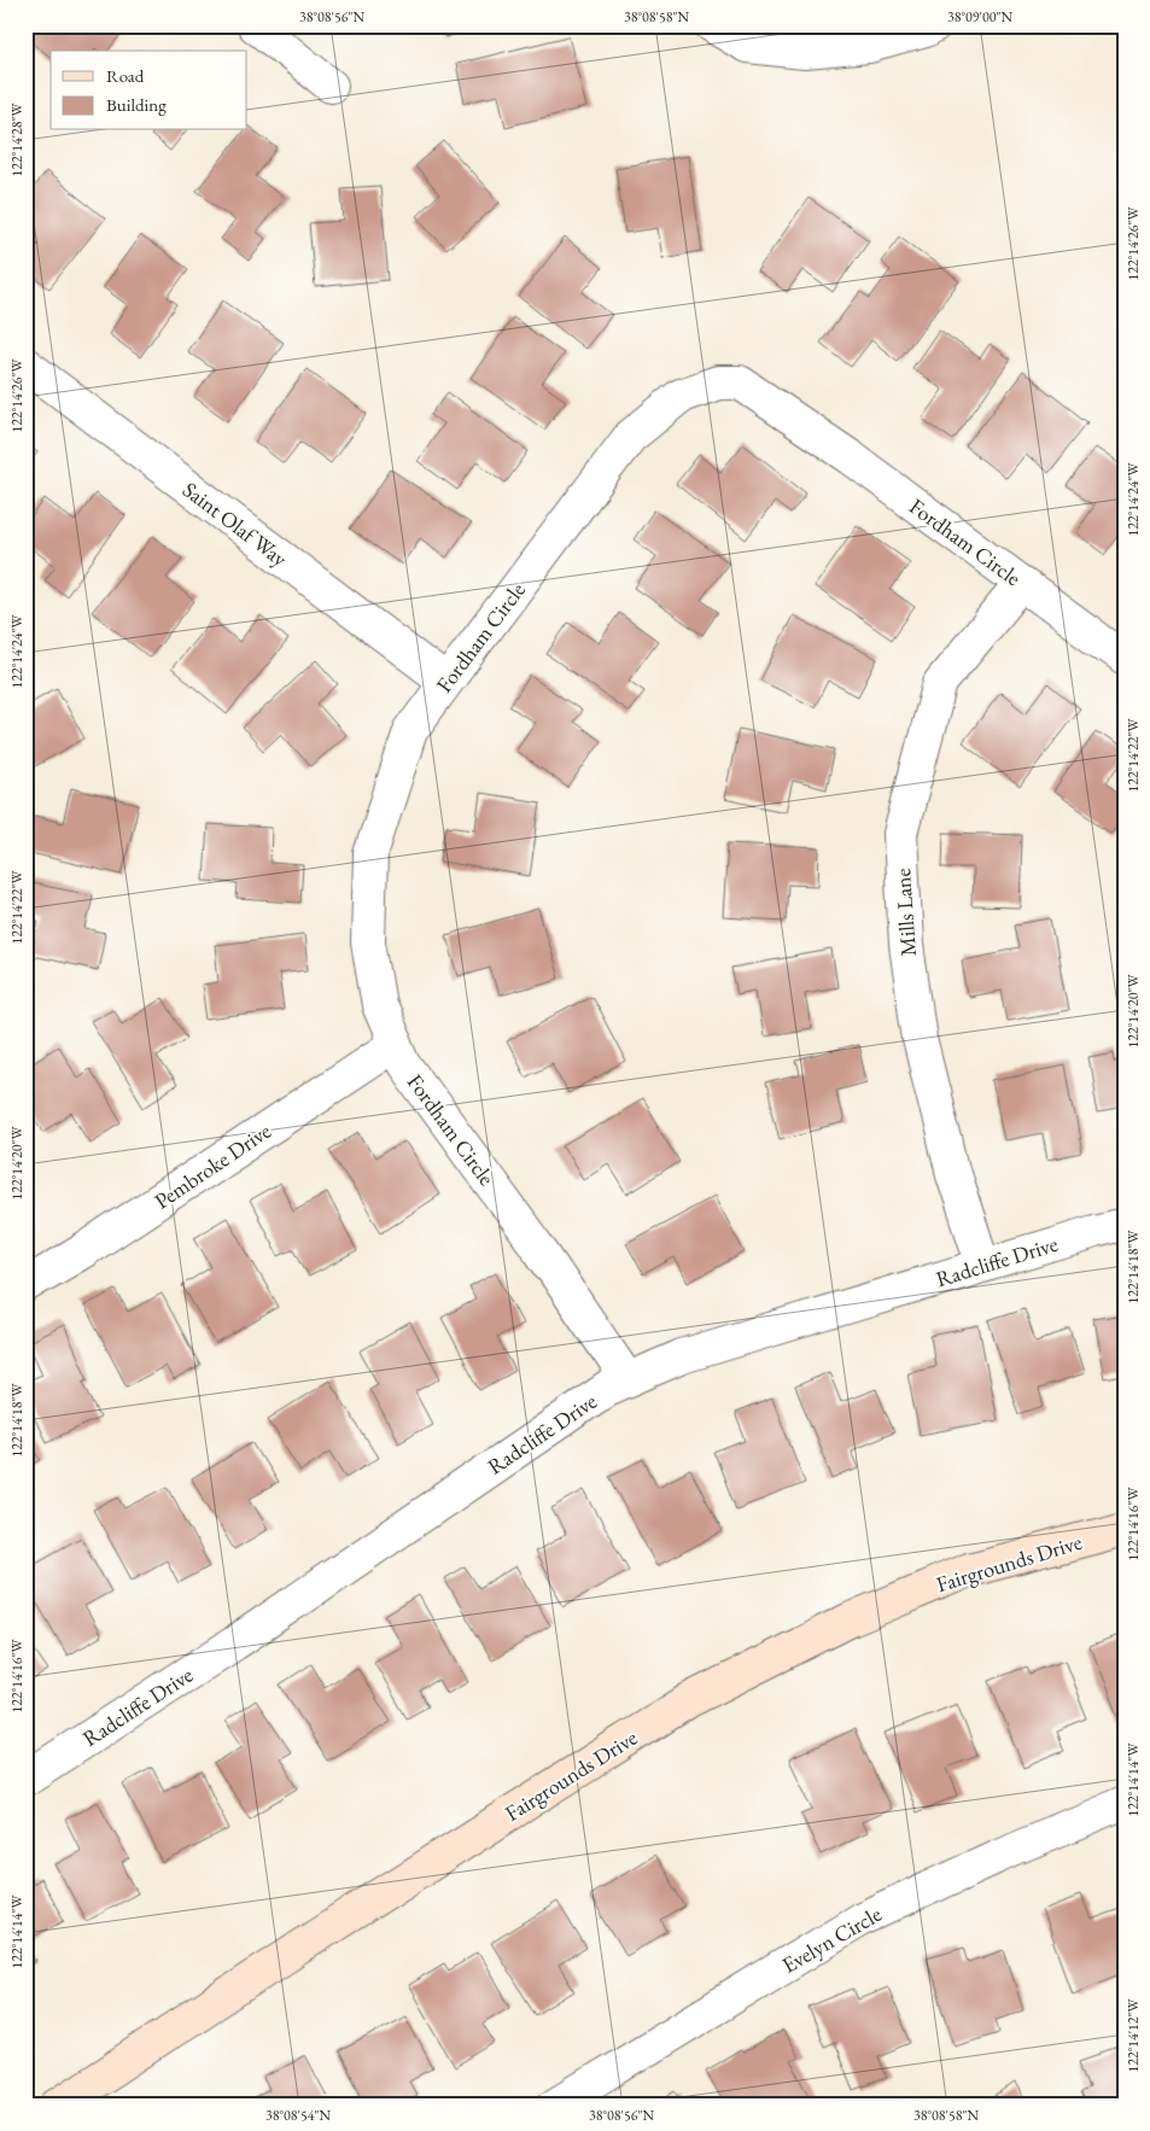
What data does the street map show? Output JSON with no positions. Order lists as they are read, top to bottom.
{
  "streets": {
    "main road": ["Fairgrounds Drive"],
    "street": [
      "Saint Olaf Way",
      "Fordham Circle",
      "Mills Lane",
      "Pembroke Drive",
      "Radcliffe Drive",
      "Evelyn Circle"
    ]
  },
  "crossings": [
    ["Saint Olaf Way", "Fordham Circle"],
    ["Fordham Circle", "Mills Lane"],
    ["Fordham Circle", "Pembroke Drive"],
    ["Fordham Circle", "Radcliffe Drive"],
    ["Mills Lane", "Radcliffe Drive"]
  ],
  "legend": ["Road", "Building"],
  "coordinates": [
    "38°08'56\"N",
    "38°08'58\"N",
    "38°09'00\"N",
    "122°14'28\"W",
    "122°14'26\"W",
    "122°14'24\"W",
    "122°14'22\"W",
    "122°14'20\"W",
    "122°14'18\"W",
    "122°14'16\"W",
    "122°14'14\"W",
    "122°14'12\"W",
    "38°08'54\"N"
  ]
}
